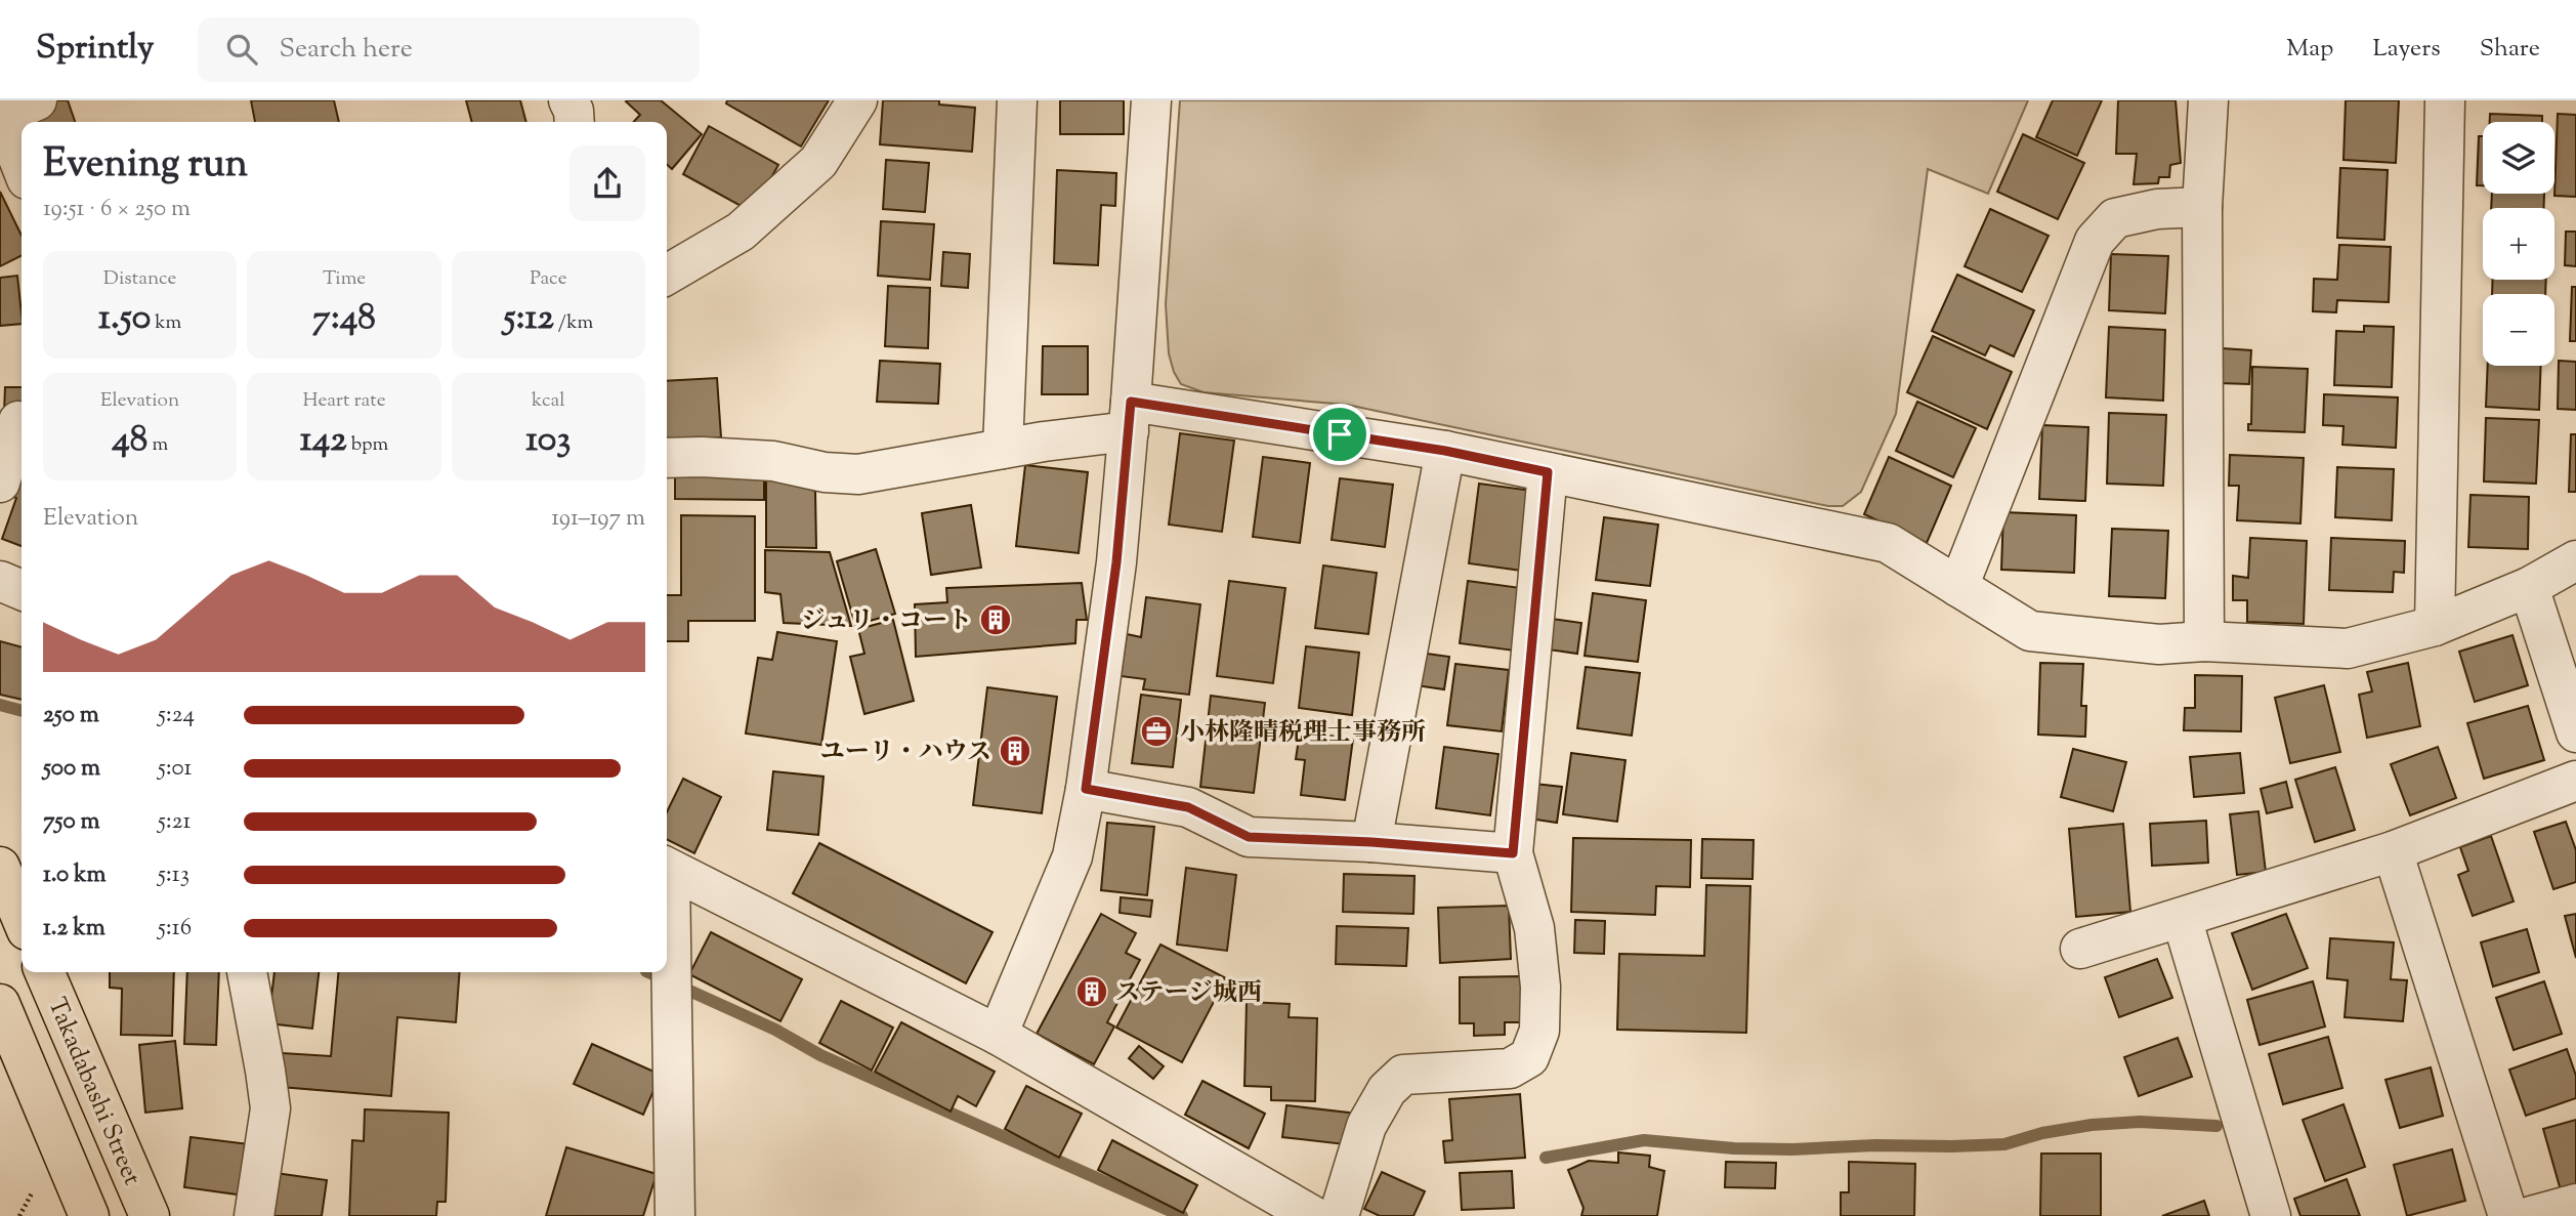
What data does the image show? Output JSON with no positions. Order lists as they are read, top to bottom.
{
  "streets": {
    "highway": ["Takadabashi Street"]
  },
  "places": {
    "building": ["ジュリ・コート", "ユーリ・ハウス", "ステージ城西"],
    "office": ["小林隆晴税理士事務所"]
  },
  "page": {
    "header": "Sprintly",
    "search": "Search here",
    "nav": ["Map", "Layers", "Share"],
    "map_buttons": ["+", "−"],
    "heading": ["Evening run", "19:51 · 6 × 250 m"],
    "stats": [
      ["Distance", "1.50 km"],
      ["Time", "7:48"],
      ["Pace", "5:12 /km"],
      ["Elevation", "48 m"],
      ["Heart rate", "142 bpm"],
      ["kcal", "103"]
    ],
    "chart": ["Elevation", "191–197 m"],
    "list": [
      {
        "name": "250 m",
        "note": "5:24"
      },
      {
        "name": "500 m",
        "note": "5:01"
      },
      {
        "name": "750 m",
        "note": "5:21"
      },
      {
        "name": "1.0 km",
        "note": "5:13"
      },
      {
        "name": "1.2 km",
        "note": "5:16"
      }
    ]
  }
}
